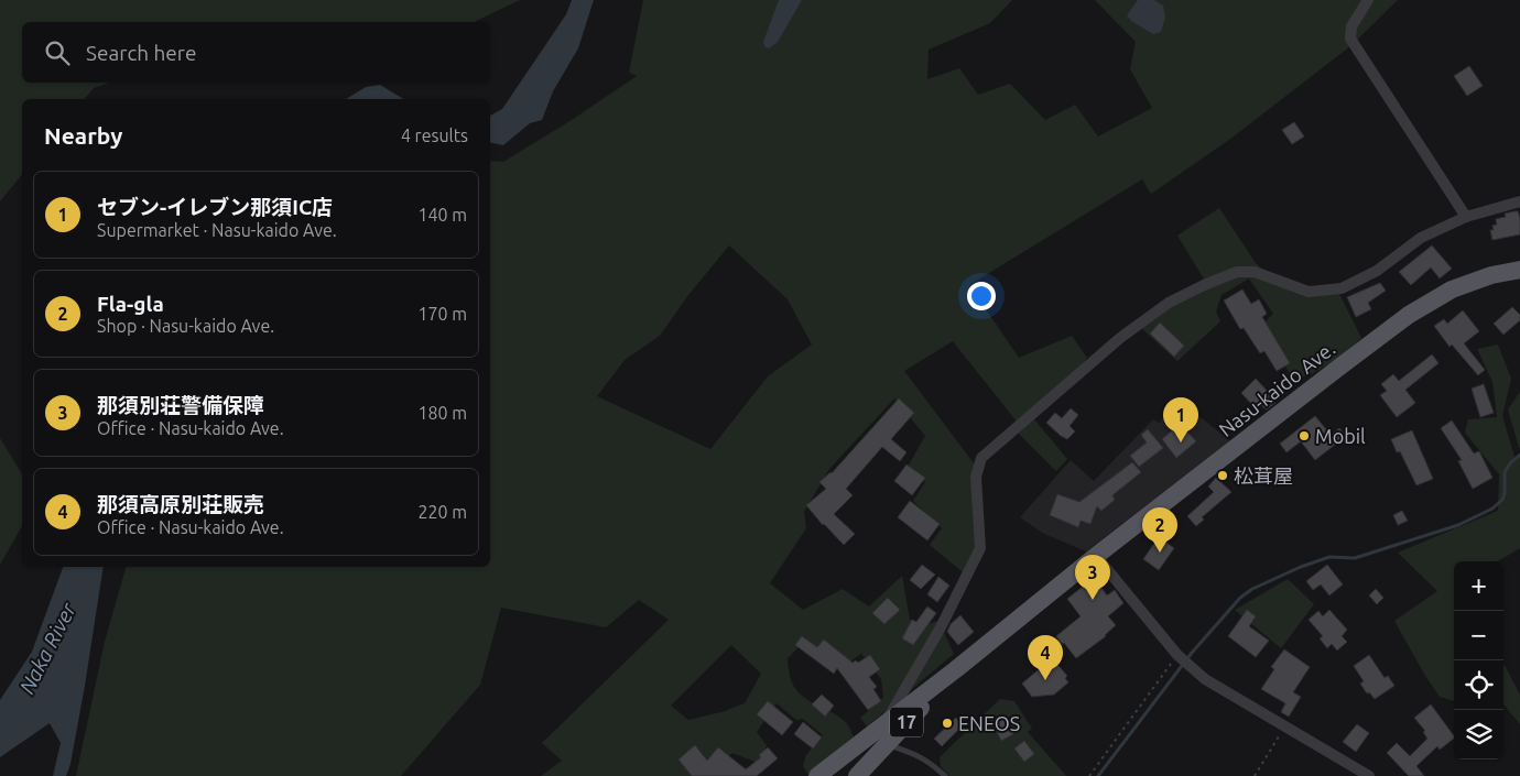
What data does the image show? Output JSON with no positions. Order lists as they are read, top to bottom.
{
  "streets": {
    "main road": ["Nasu-kaido Ave.", "17"]
  },
  "crossings": [
    ["Nasu-kaido Ave.", "17"]
  ],
  "water": ["Naka River"],
  "places": ["Mobil", "松茸屋", "ENEOS"],
  "page": {
    "search": "Search here",
    "heading": ["Nearby", "4 results"],
    "list": [
      {
        "mark": "1",
        "name": "セブン-イレブン那須IC店",
        "note": "Supermarket · Nasu-kaido Ave.",
        "value": "140 m"
      },
      {
        "mark": "2",
        "name": "Fla-gla",
        "note": "Shop · Nasu-kaido Ave.",
        "value": "170 m"
      },
      {
        "mark": "3",
        "name": "那須別荘警備保障",
        "note": "Office · Nasu-kaido Ave.",
        "value": "180 m"
      },
      {
        "mark": "4",
        "name": "那須高原別荘販売",
        "note": "Office · Nasu-kaido Ave.",
        "value": "220 m"
      }
    ],
    "pins": [
      "1",
      "2",
      "3",
      "4"
    ],
    "map_buttons": ["+", "−"]
  }
}
